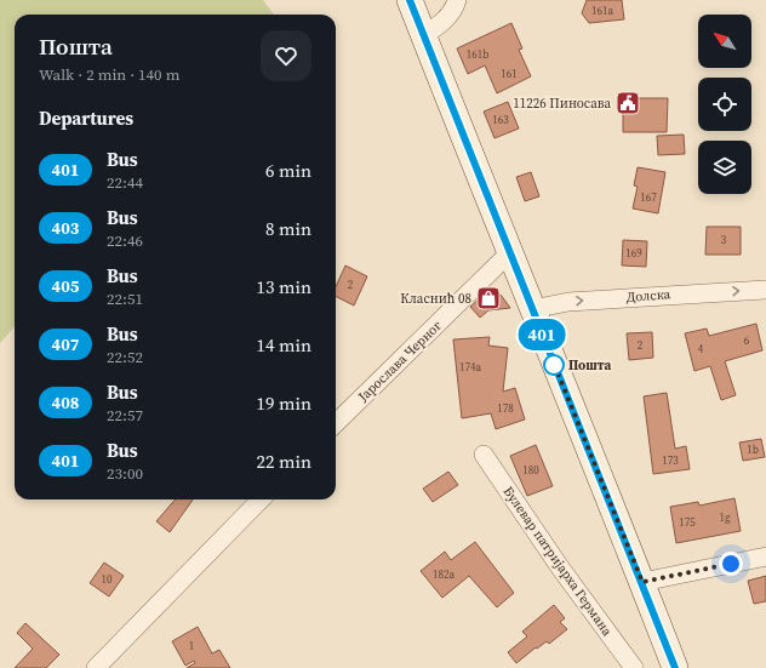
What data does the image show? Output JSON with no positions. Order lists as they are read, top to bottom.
{
  "streets": {
    "street": ["Долска", "Јарослава Черног", "Булевар патријарха Германа"]
  },
  "one_way": ["Долска"],
  "places": {
    "public building": ["11226 Пиносава"],
    "shop": ["Класнић 08"],
    "other": ["Пошта"]
  },
  "lines": ["bus line 401"],
  "house_numbers": [
    "161a",
    "161b",
    "161",
    "163",
    "167",
    "3",
    "169",
    "2",
    "6",
    "2",
    "4",
    "174a",
    "178",
    "1b",
    "173",
    "180",
    "1g",
    "175",
    "182a",
    "10",
    "1"
  ],
  "north": "top left",
  "page": {
    "on_map": "401",
    "heading": [
      ["Пошта", "Walk · 2 min · 140 m"],
      "Departures"
    ],
    "list": [
      {
        "mark": "401",
        "name": "Bus",
        "note": "22:44",
        "value": "6 min"
      },
      {
        "mark": "403",
        "name": "Bus",
        "note": "22:46",
        "value": "8 min"
      },
      {
        "mark": "405",
        "name": "Bus",
        "note": "22:51",
        "value": "13 min"
      },
      {
        "mark": "407",
        "name": "Bus",
        "note": "22:52",
        "value": "14 min"
      },
      {
        "mark": "408",
        "name": "Bus",
        "note": "22:57",
        "value": "19 min"
      },
      {
        "mark": "401",
        "name": "Bus",
        "note": "23:00",
        "value": "22 min"
      }
    ]
  }
}
